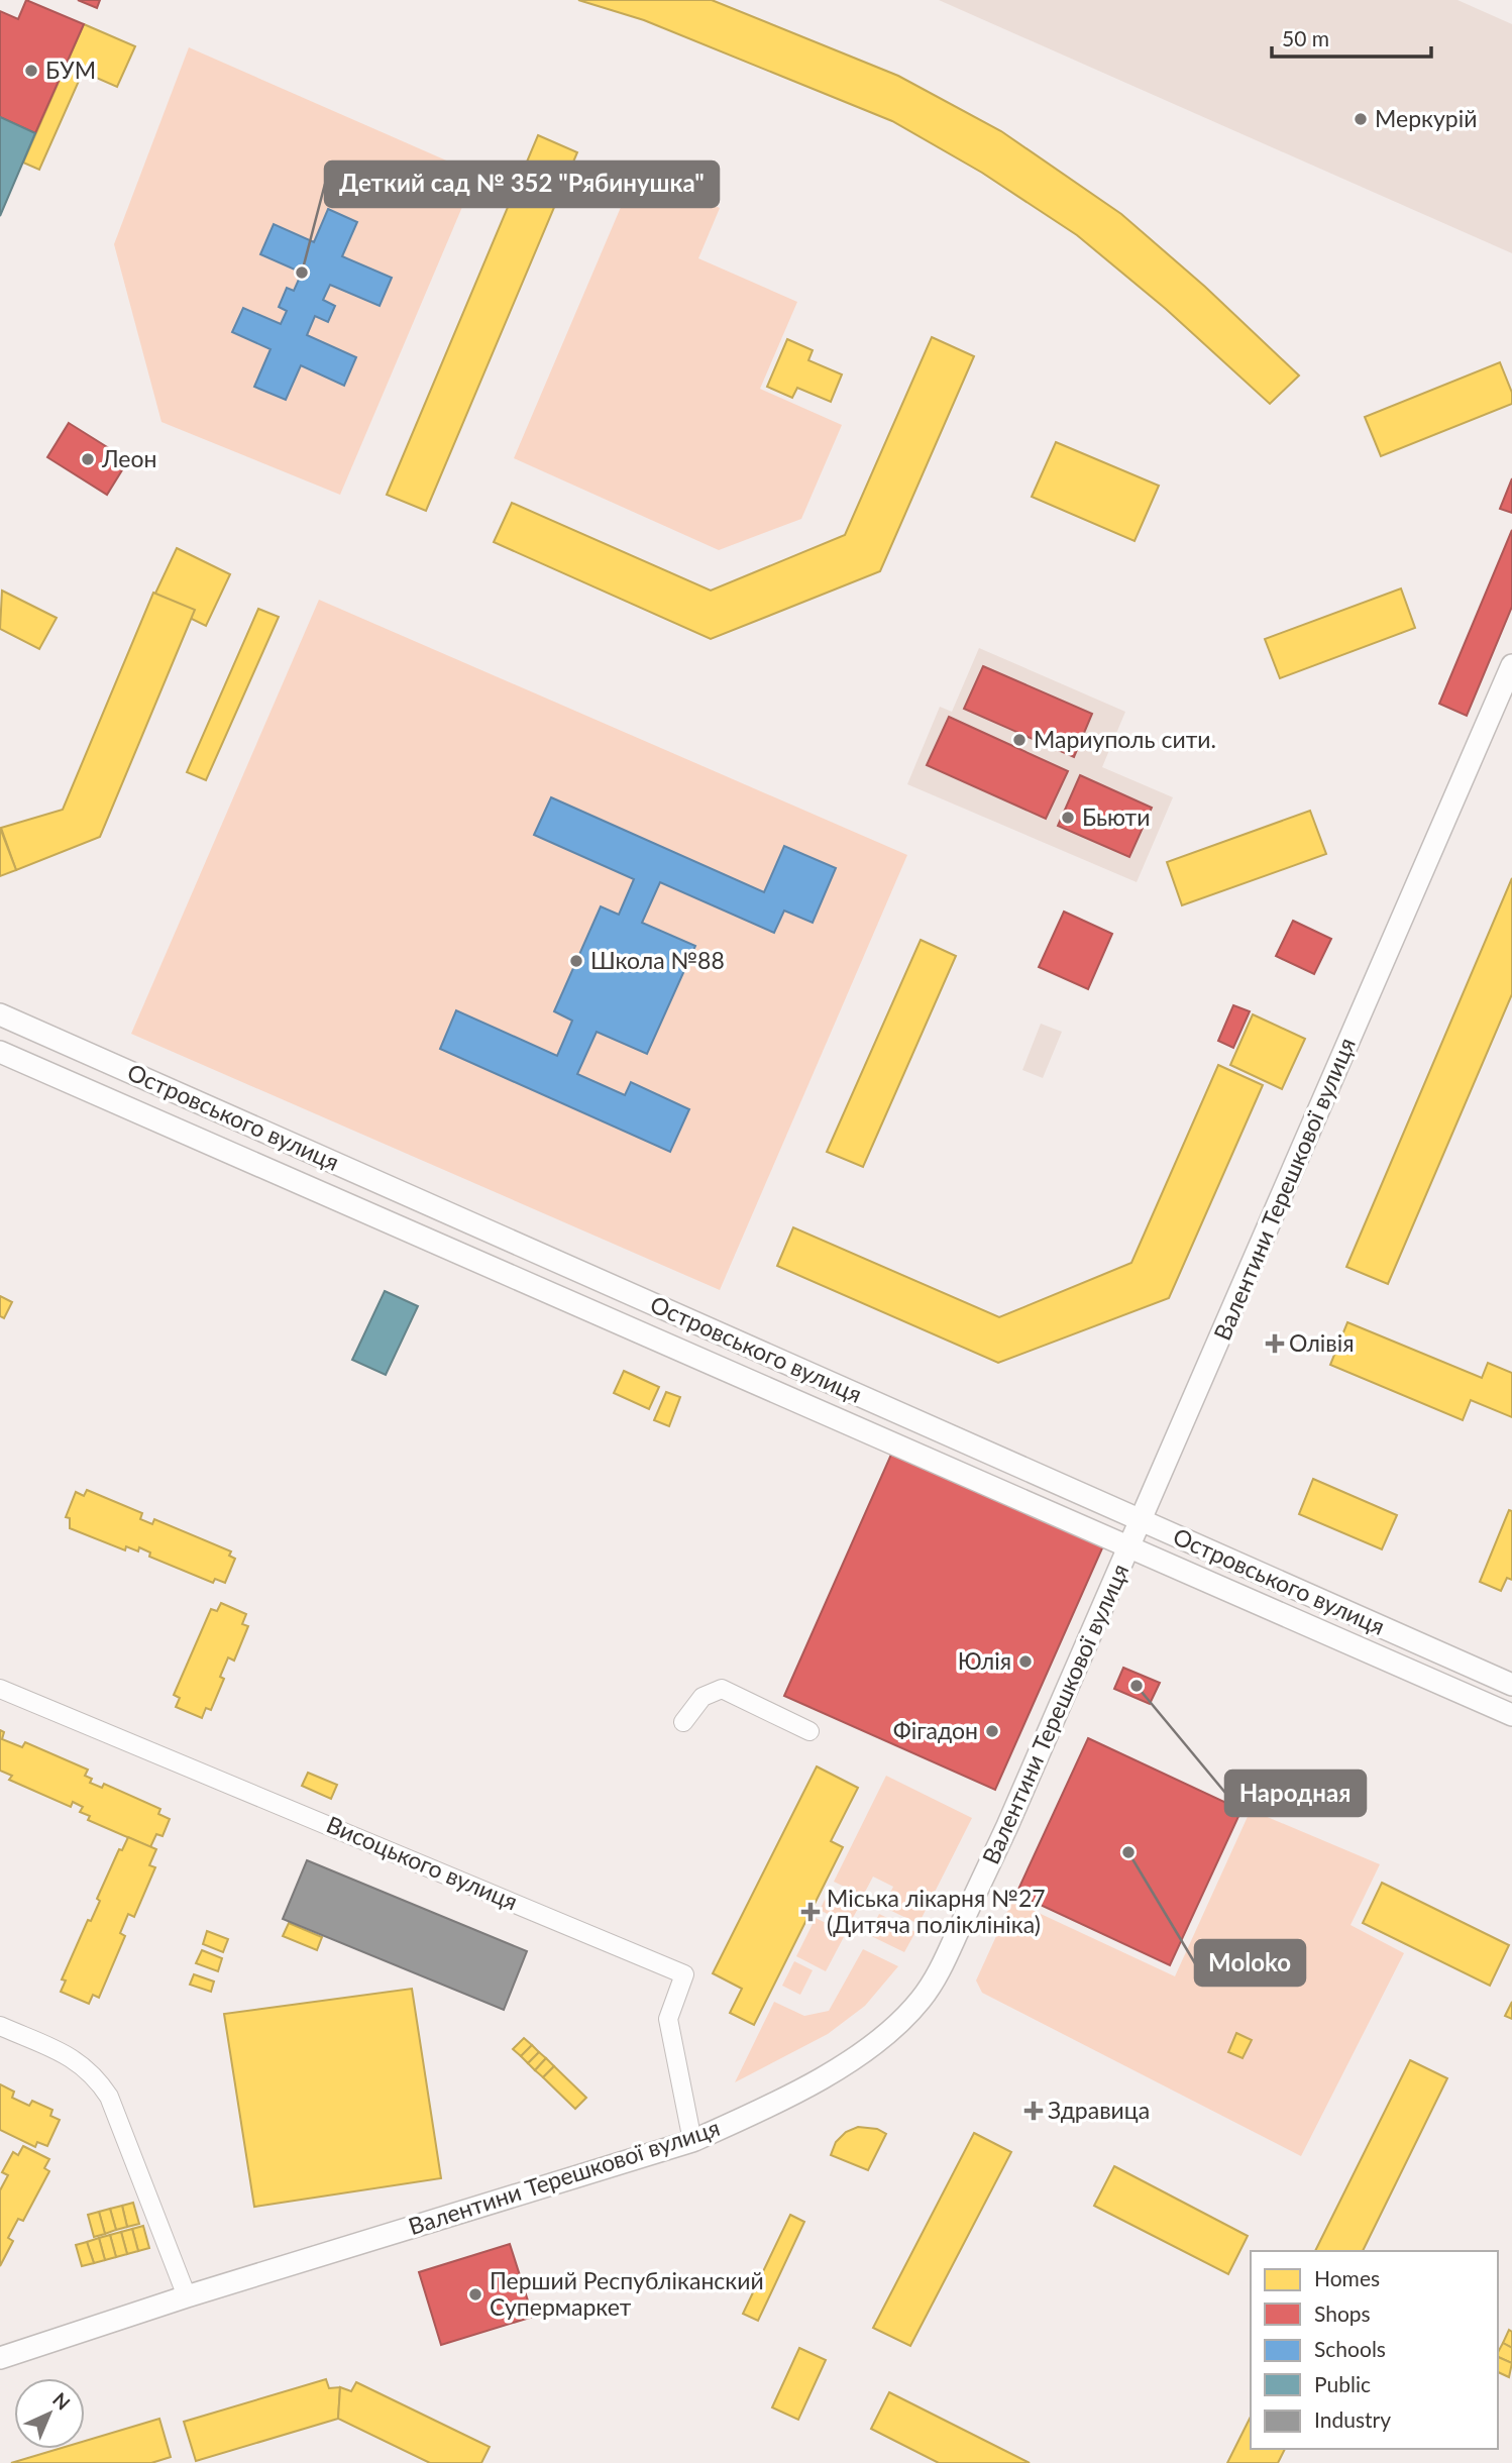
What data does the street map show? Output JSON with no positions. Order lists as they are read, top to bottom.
{
  "streets": {
    "street": ["Островського вулиця", "Валентини Терешкової вулиця", "Висоцького вулиця"]
  },
  "crossings": [
    ["Островського вулиця", "Валентини Терешкової вулиця"],
    ["Валентини Терешкової вулиця", "Висоцького вулиця"]
  ],
  "places": {
    "other": [
      "БУМ",
      "Меркурій",
      "Деткий сад № 352 \"Рябинушка\"",
      "Леон",
      "Мариуполь сити.",
      "Бьюти",
      "Школа №88",
      "Юлія",
      "Народная",
      "Фігадон",
      "Moloko",
      "Перший Республiканский Супермаркет"
    ],
    "health": ["Олівія", "Міська лікарня №27 (Дитяча поліклініка)", "Здравица"]
  },
  "legend": [
    "Homes",
    "Shops",
    "Schools",
    "Public",
    "Industry"
  ],
  "scale_bar": "50 m",
  "north": "top right"
}
